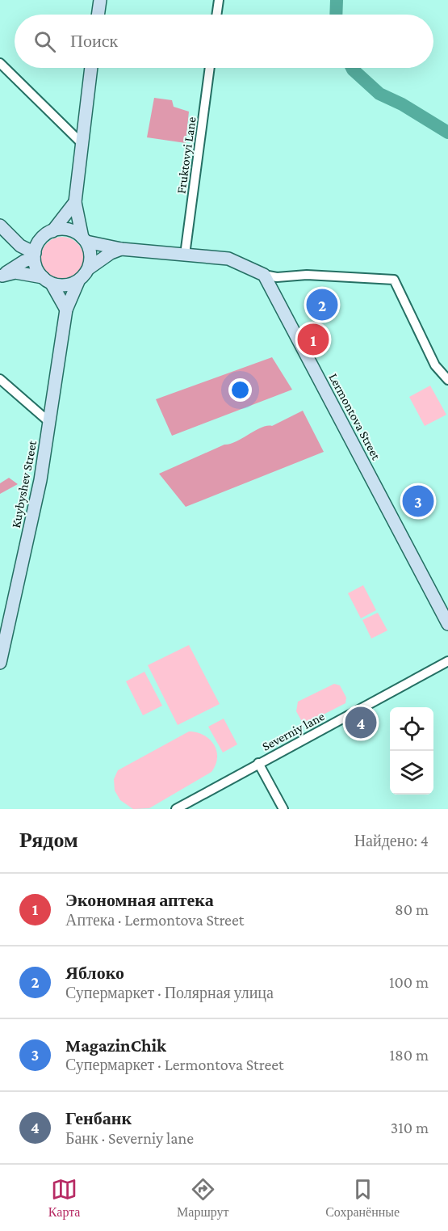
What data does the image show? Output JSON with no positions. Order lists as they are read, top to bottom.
{
  "streets": {
    "main road": ["Lermontova Street", "Kuybyshev Street"],
    "street": ["Fruktovyi Lane", "Severniy lane"]
  },
  "page": {
    "search": "Поиск",
    "pins": [
      "2",
      "1",
      "3",
      "4"
    ],
    "heading": ["Рядом", "Найдено: 4"],
    "list": [
      {
        "mark": "1",
        "name": "Экономная аптека",
        "note": "Аптека · Lermontova Street",
        "value": "80 m"
      },
      {
        "mark": "2",
        "name": "Яблоко",
        "note": "Супермаркет · Полярная улица",
        "value": "100 m"
      },
      {
        "mark": "3",
        "name": "MagazinChik",
        "note": "Супермаркет · Lermontova Street",
        "value": "180 m"
      },
      {
        "mark": "4",
        "name": "Генбанк",
        "note": "Банк · Severniy lane",
        "value": "310 m"
      }
    ],
    "nav": ["Карта", "Маршрут", "Сохранённые"]
  }
}
